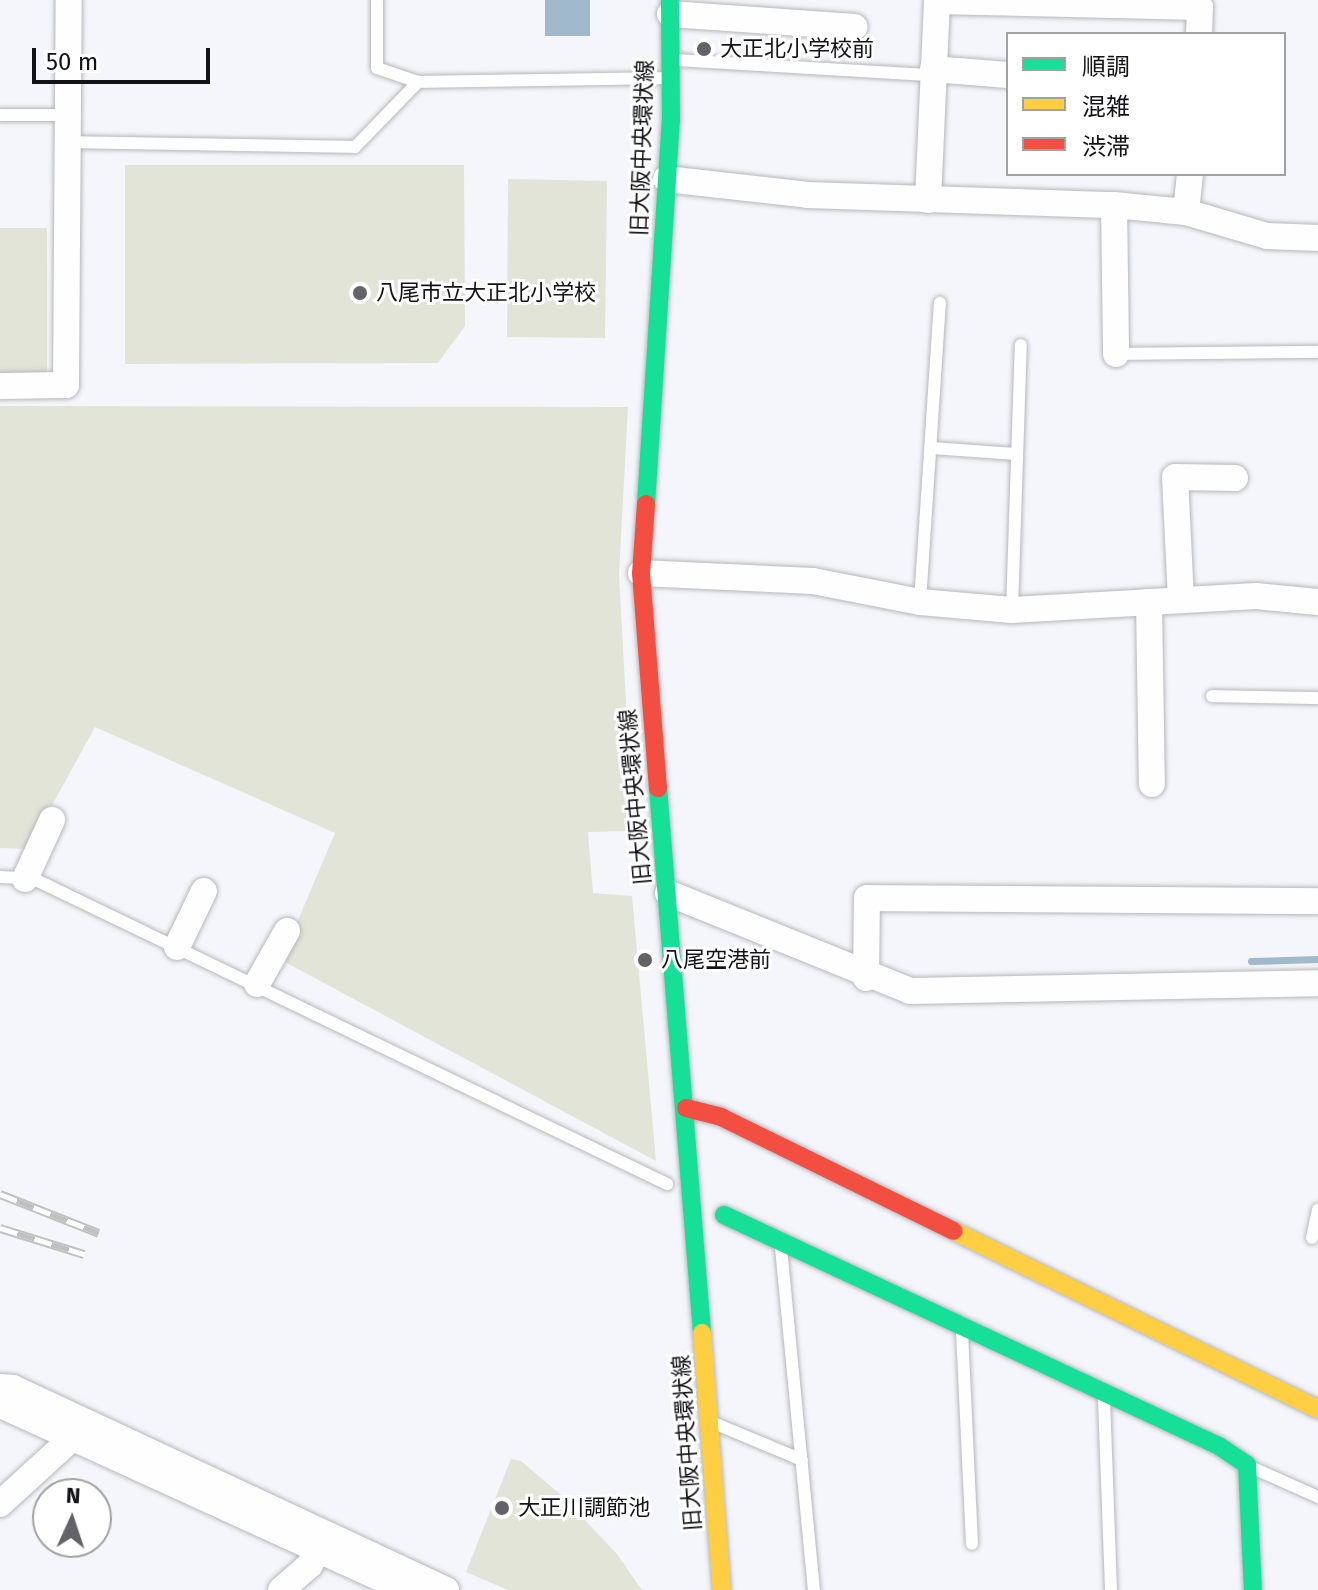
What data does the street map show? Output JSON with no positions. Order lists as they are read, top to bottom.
{
  "streets": {
    "main road": ["旧大阪中央環状線"]
  },
  "places": [
    "大正北小学校前",
    "八尾市立大正北小学校",
    "八尾空港前",
    "大正川調節池"
  ],
  "legend": ["順調", "混雑", "渋滞"],
  "scale_bar": "50 m",
  "north": "top"
}
